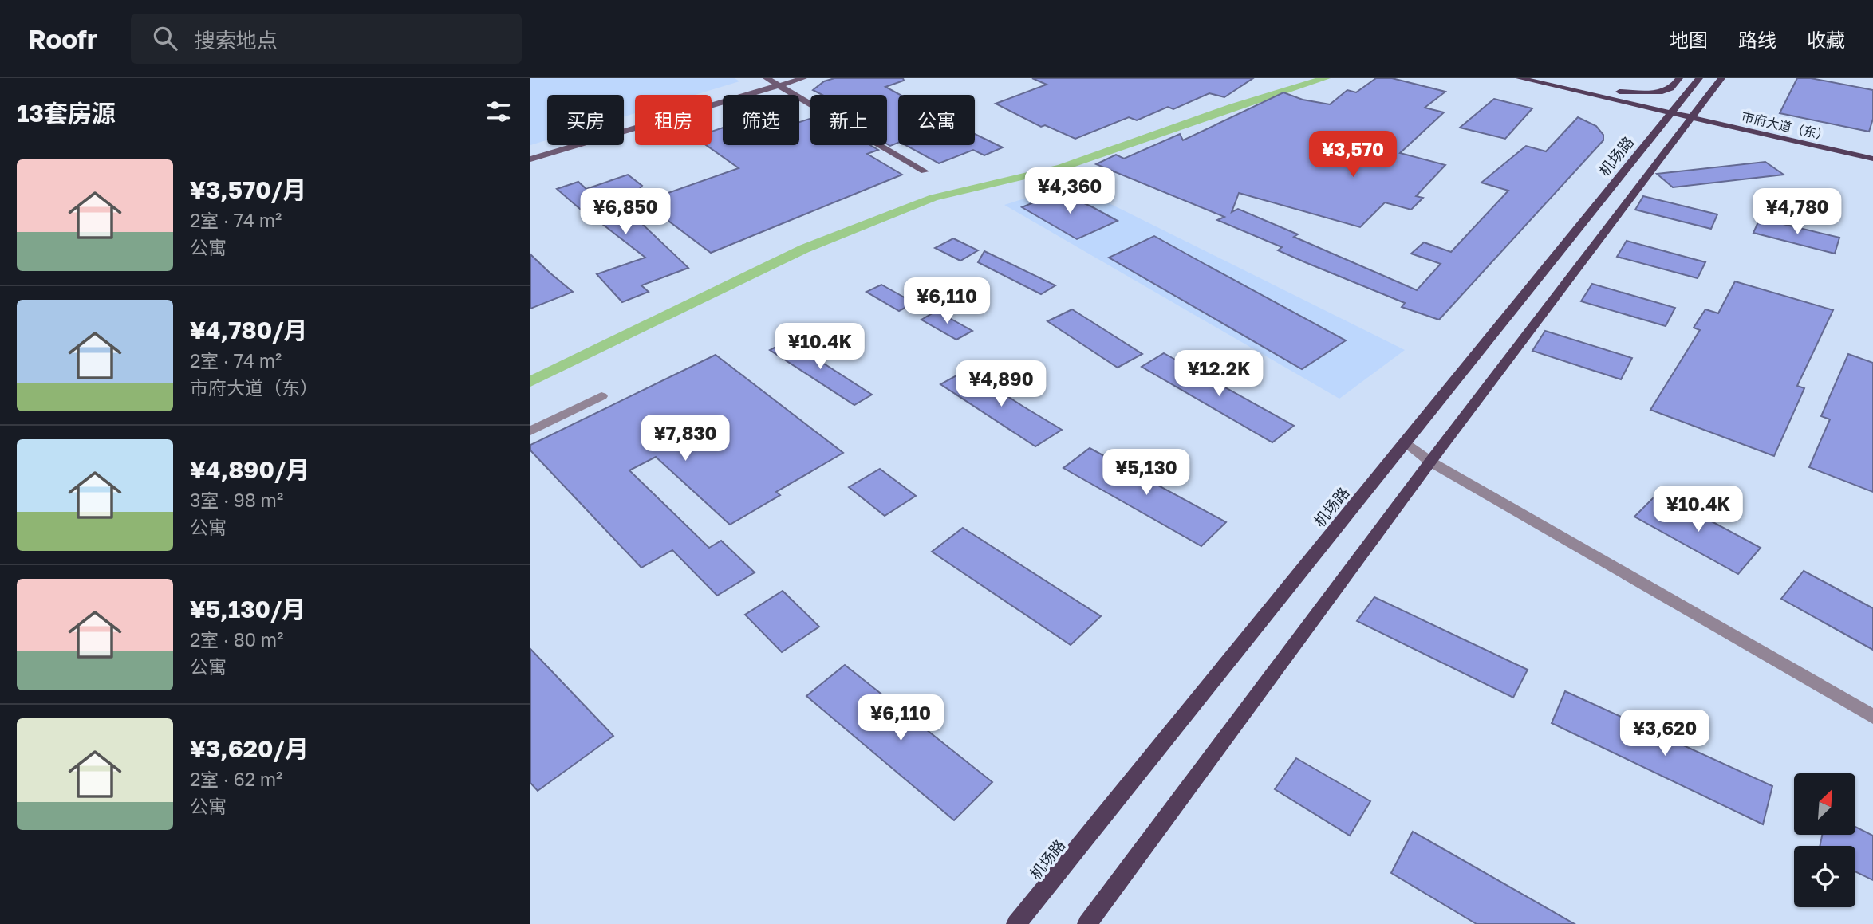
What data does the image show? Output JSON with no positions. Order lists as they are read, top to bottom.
{
  "streets": {
    "main road": ["市府大道（东）", "机场路"]
  },
  "north": "top right",
  "page": {
    "header": "Roofr",
    "search": "搜索地点",
    "nav": ["地图", "路线", "收藏"],
    "heading": "13套房源",
    "chip": [
      "买房",
      "租房",
      "筛选",
      "新上",
      "公寓"
    ],
    "price": [
      "¥3,570",
      "¥4,360",
      "¥6,850",
      "¥4,780",
      "¥6,110",
      "¥10.4K",
      "¥12.2K",
      "¥4,890",
      "¥7,830",
      "¥5,130",
      "¥10.4K",
      "¥6,110",
      "¥3,620"
    ],
    "list": [
      {
        "name": "¥3,570/月",
        "note": "2室 · 74 m² · 公寓"
      },
      {
        "name": "¥4,780/月",
        "note": "2室 · 74 m² · 市府大道（东）"
      },
      {
        "name": "¥4,890/月",
        "note": "3室 · 98 m² · 公寓"
      },
      {
        "name": "¥5,130/月",
        "note": "2室 · 80 m² · 公寓"
      },
      {
        "name": "¥3,620/月",
        "note": "2室 · 62 m² · 公寓"
      }
    ]
  }
}
